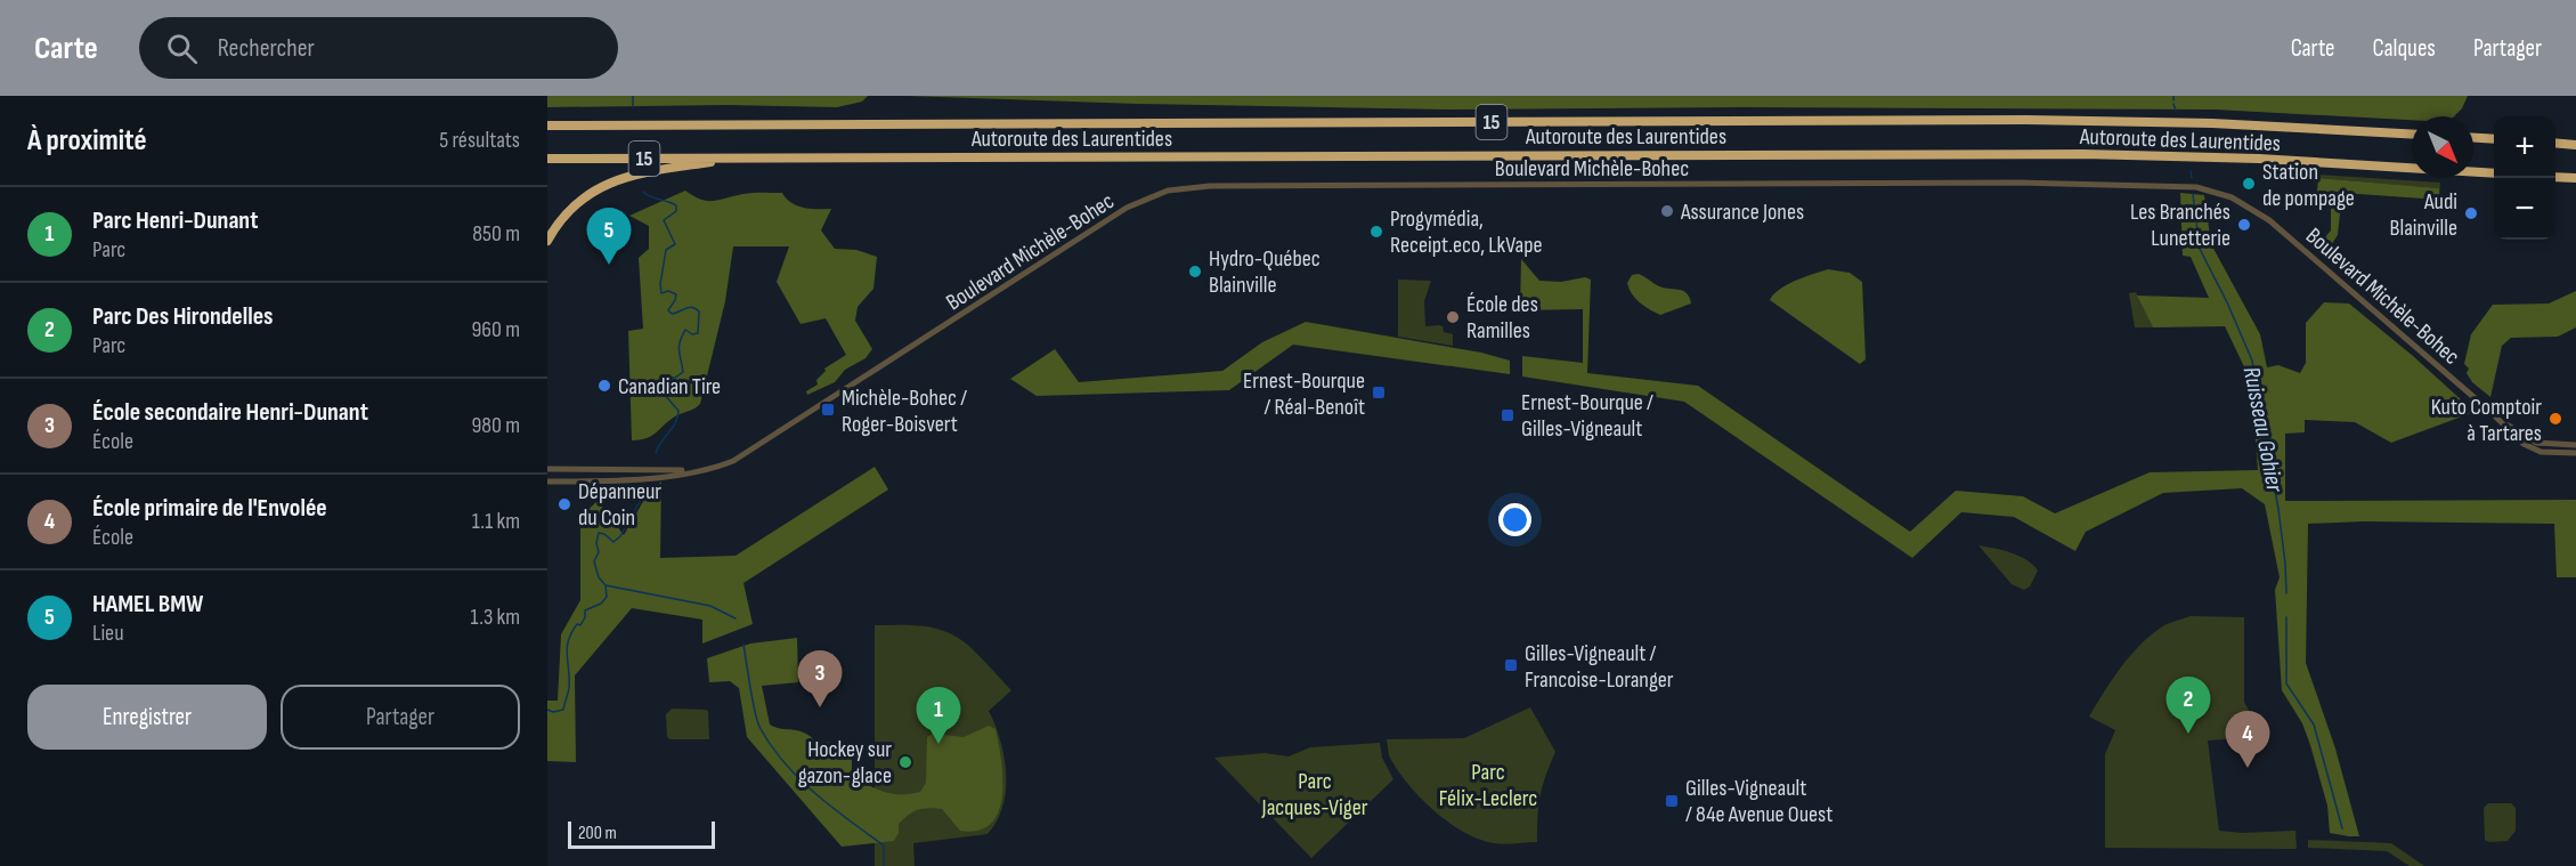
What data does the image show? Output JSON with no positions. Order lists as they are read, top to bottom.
{
  "streets": {
    "highway": ["15", "Autoroute des Laurentides"],
    "street": ["Boulevard Michèle-Bohec"]
  },
  "water": ["Ruisseau Gohier"],
  "parks": ["Parc Félix-Leclerc", "Parc Jacques-Viger"],
  "places": {
    "other": [
      "Station de pompage",
      "Assurance Jones",
      "Audi Blainville",
      "Les Branchés Lunetterie",
      "Progymédia, Receipt.eco, LkVape",
      "Hydro-Québec Blainville",
      "École des Ramilles",
      "Canadian Tire",
      "Kuto Comptoir à Tartares",
      "Dépanneur du Coin",
      "Hockey sur gazon-glace"
    ],
    "transit": [
      "Ernest-Bourque / Réal-Benoît",
      "Michèle-Bohec / Roger-Boisvert",
      "Ernest-Bourque / Gilles-Vigneault",
      "Gilles-Vigneault / Francoise-Loranger",
      "Gilles-Vigneault / 84e Avenue Ouest"
    ]
  },
  "scale_bar": "200 m",
  "north": "bottom right",
  "page": {
    "header": "Carte",
    "search": "Rechercher",
    "nav": ["Carte", "Calques", "Partager"],
    "heading": ["À proximité", "5 résultats"],
    "map_buttons": ["+", "−"],
    "list": [
      {
        "mark": "1",
        "name": "Parc Henri-Dunant",
        "note": "Parc",
        "value": "850 m"
      },
      {
        "mark": "2",
        "name": "Parc Des Hirondelles",
        "note": "Parc",
        "value": "960 m"
      },
      {
        "mark": "3",
        "name": "École secondaire Henri-Dunant",
        "note": "École",
        "value": "980 m"
      },
      {
        "mark": "4",
        "name": "École primaire de l'Envolée",
        "note": "École",
        "value": "1.1 km"
      },
      {
        "mark": "5",
        "name": "HAMEL BMW",
        "note": "Lieu",
        "value": "1.3 km"
      }
    ],
    "pins": [
      "5",
      "3",
      "2",
      "1",
      "4"
    ],
    "buttons": ["Enregistrer", "Partager"],
    "scale": "200 m"
  }
}
